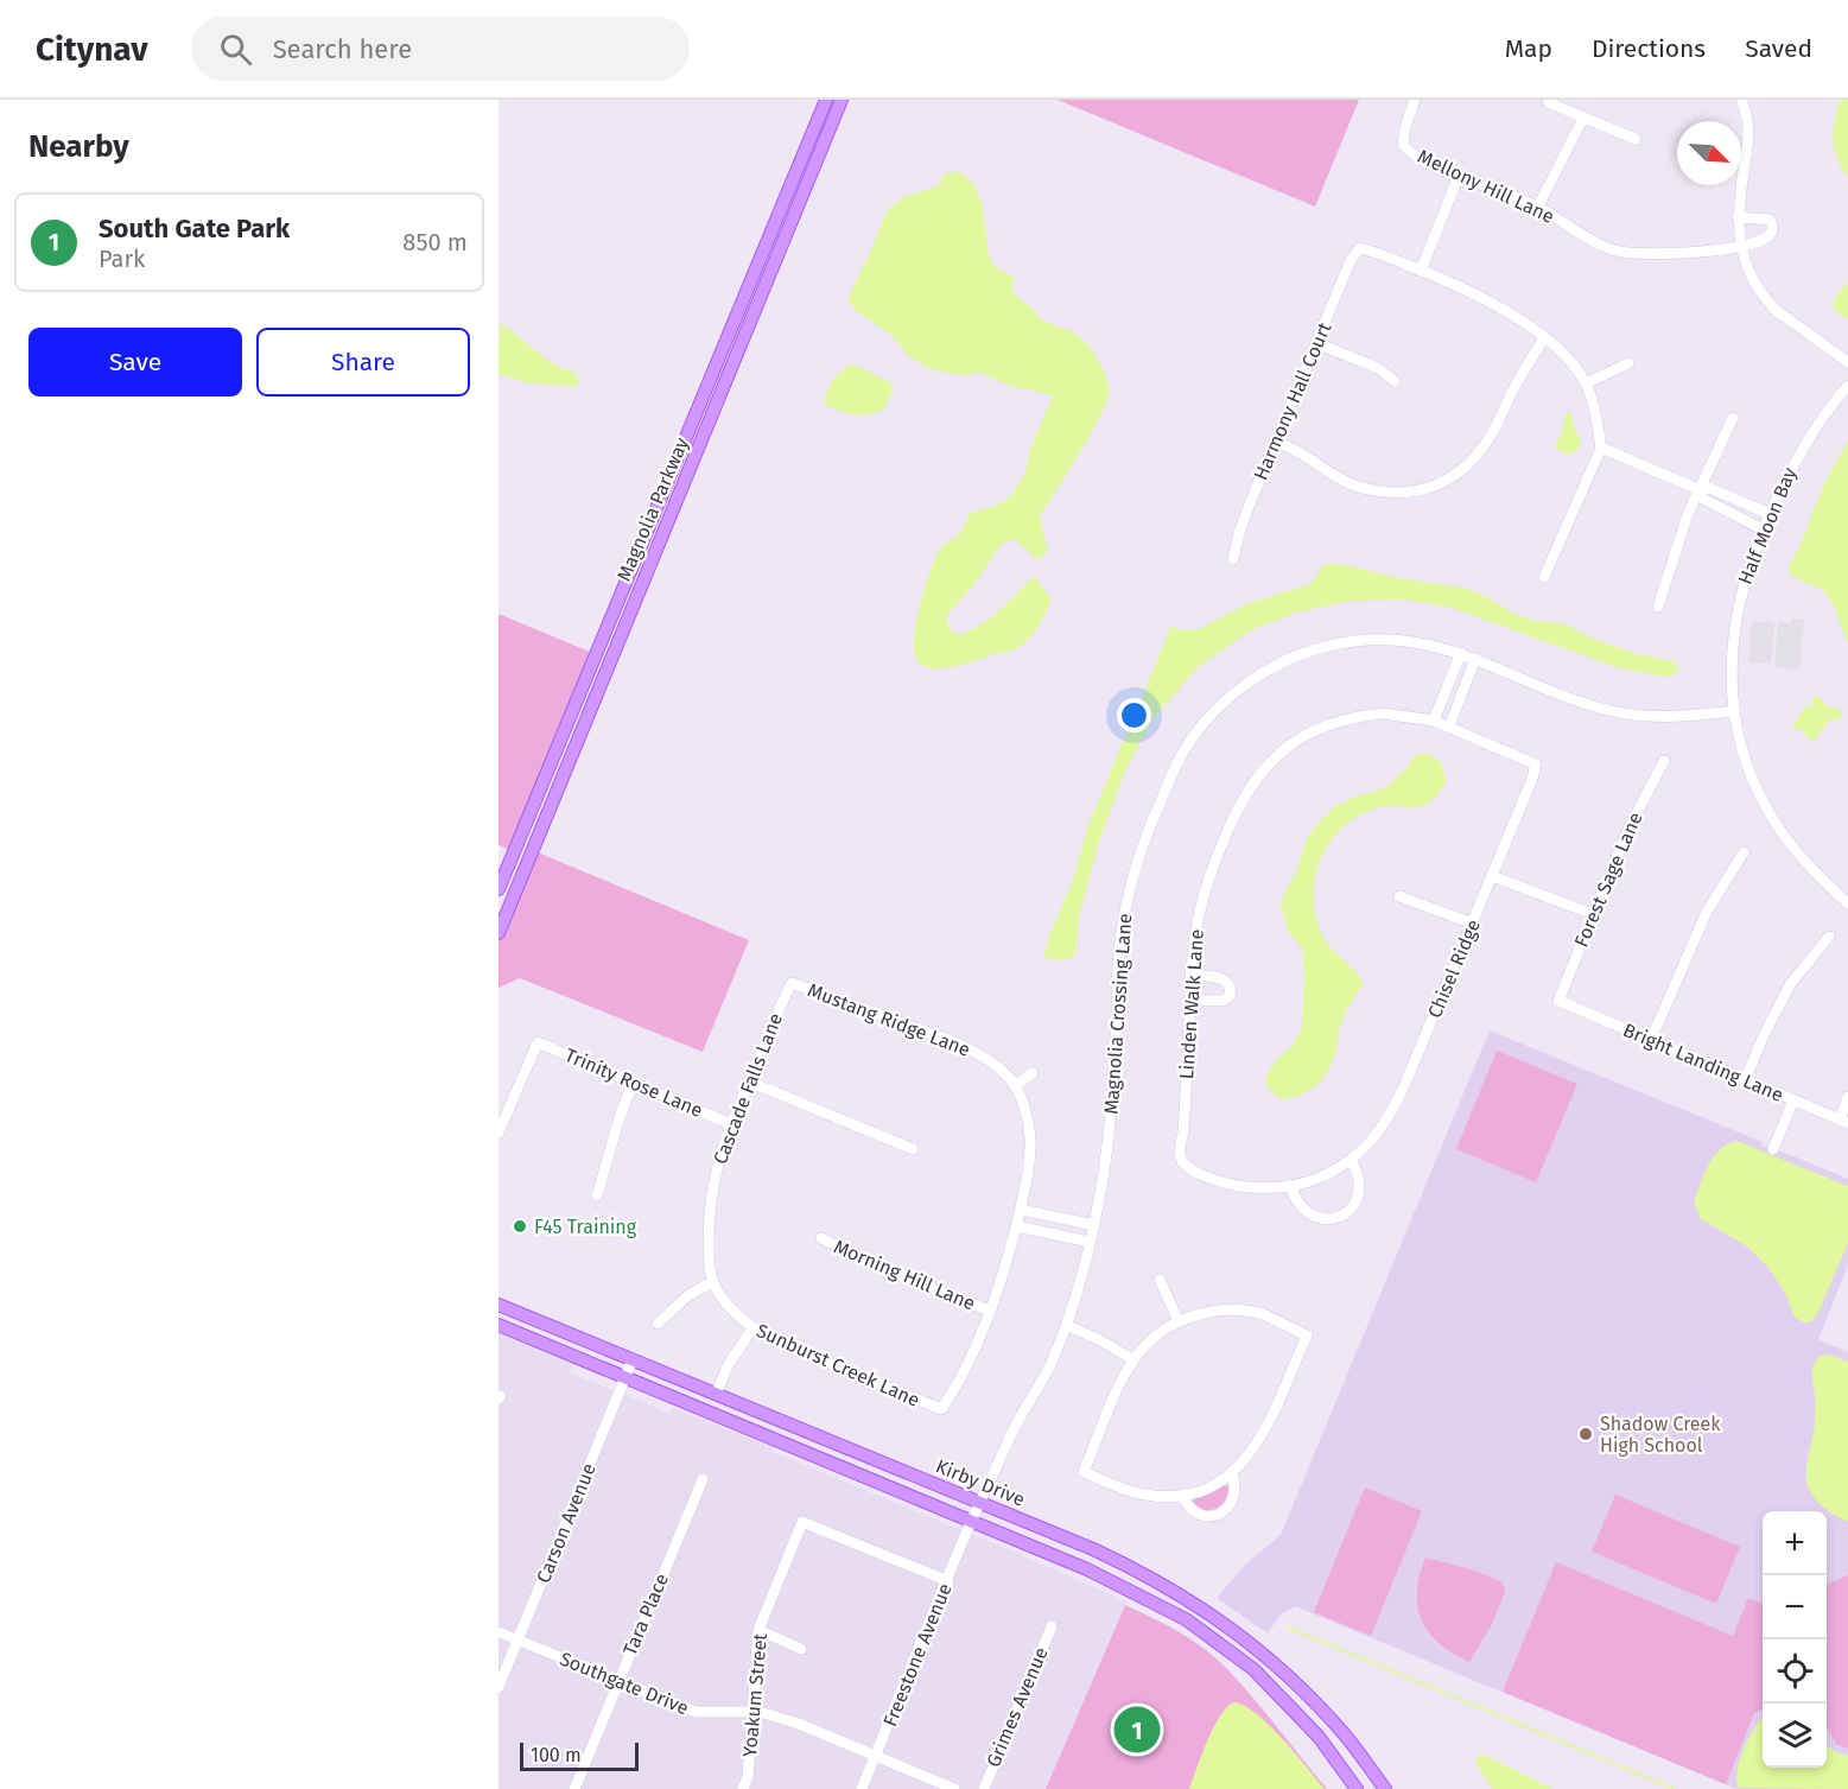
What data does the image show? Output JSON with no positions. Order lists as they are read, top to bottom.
{
  "streets": {
    "main road": ["Magnolia Parkway", "Kirby Drive"],
    "street": [
      "Mellony Hill Lane",
      "Harmony Hall Court",
      "Half Moon Bay",
      "Forest Sage Lane",
      "Chisel Ridge",
      "Linden Walk Lane",
      "Magnolia Crossing Lane",
      "Mustang Ridge Lane",
      "Bright Landing Lane",
      "Trinity Rose Lane",
      "Cascade Falls Lane",
      "Morning Hill Lane",
      "Sunburst Creek Lane",
      "Carson Avenue",
      "Tara Place",
      "Freestone Avenue",
      "Southgate Drive",
      "Yoakum Street",
      "Grimes Avenue"
    ]
  },
  "crossings": [
    ["Half Moon Bay", "Magnolia Crossing Lane"],
    ["Forest Sage Lane", "Bright Landing Lane"],
    ["Chisel Ridge", "Linden Walk Lane"],
    ["Magnolia Crossing Lane", "Kirby Drive"],
    ["Magnolia Crossing Lane", "Freestone Avenue"],
    ["Mustang Ridge Lane", "Cascade Falls Lane"],
    ["Trinity Rose Lane", "Cascade Falls Lane"],
    ["Cascade Falls Lane", "Sunburst Creek Lane"],
    ["Morning Hill Lane", "Sunburst Creek Lane"],
    ["Kirby Drive", "Carson Avenue"],
    ["Kirby Drive", "Freestone Avenue"],
    ["Carson Avenue", "Southgate Drive"],
    ["Tara Place", "Southgate Drive"],
    ["Freestone Avenue", "Southgate Drive"],
    ["Freestone Avenue", "Yoakum Street"],
    ["Southgate Drive", "Yoakum Street"]
  ],
  "places": ["F45 Training", "Shadow Creek High School"],
  "scale_bar": "100 m",
  "north": "bottom right",
  "page": {
    "header": "Citynav",
    "search": "Search here",
    "nav": ["Map", "Directions", "Saved"],
    "heading": "Nearby",
    "list": [
      {
        "mark": "1",
        "name": "South Gate Park",
        "note": "Park",
        "value": "850 m"
      }
    ],
    "buttons": ["Save", "Share"],
    "map_buttons": ["+", "−"],
    "pins": "1",
    "scale": "100 m"
  }
}
